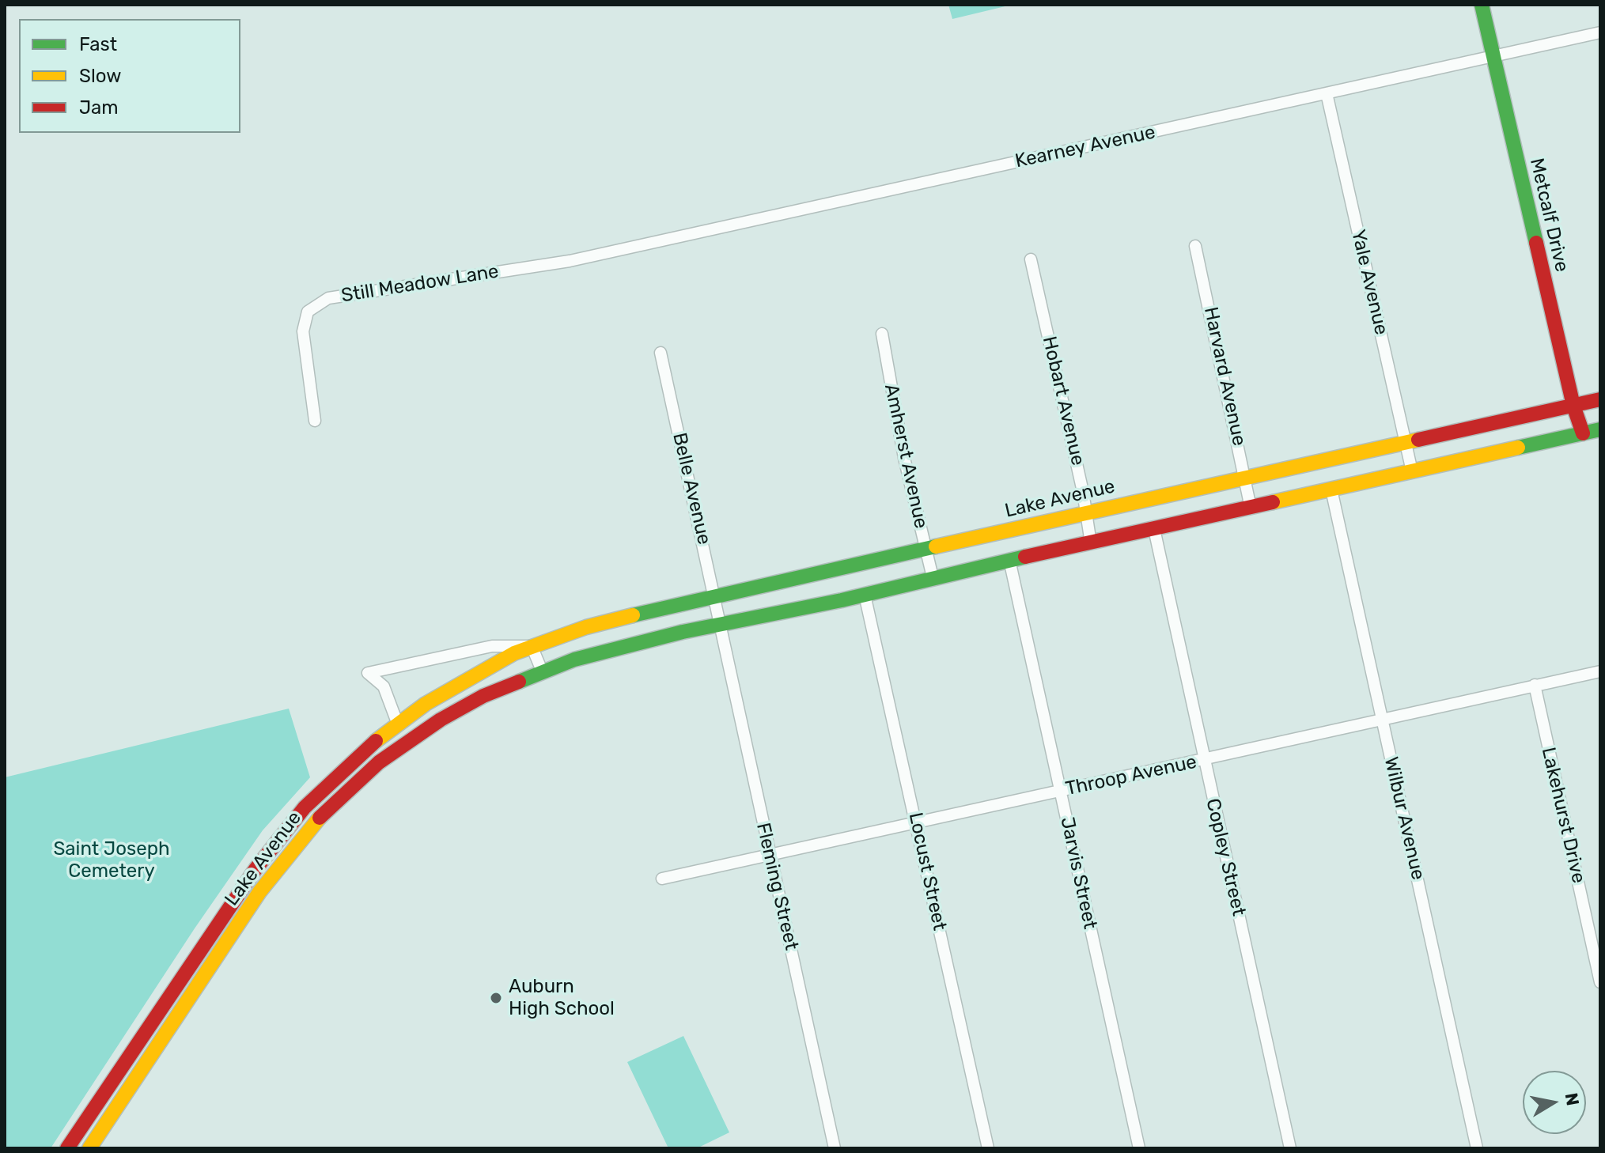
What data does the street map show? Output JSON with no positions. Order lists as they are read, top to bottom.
{
  "streets": {
    "main road": ["Metcalf Drive", "Lake Avenue"],
    "street": [
      "Kearney Avenue",
      "Yale Avenue",
      "Still Meadow Lane",
      "Harvard Avenue",
      "Hobart Avenue",
      "Amherst Avenue",
      "Belle Avenue",
      "Throop Avenue",
      "Lakehurst Drive",
      "Wilbur Avenue",
      "Copley Street",
      "Locust Street",
      "Jarvis Street",
      "Fleming Street"
    ]
  },
  "crossings": [
    ["Kearney Avenue", "Metcalf Drive"],
    ["Kearney Avenue", "Yale Avenue"],
    ["Kearney Avenue", "Still Meadow Lane"],
    ["Metcalf Drive", "Lake Avenue"],
    ["Yale Avenue", "Lake Avenue"],
    ["Harvard Avenue", "Lake Avenue"],
    ["Hobart Avenue", "Lake Avenue"],
    ["Amherst Avenue", "Lake Avenue"],
    ["Belle Avenue", "Lake Avenue"],
    ["Belle Avenue", "Fleming Street"],
    ["Lake Avenue", "Wilbur Avenue"],
    ["Lake Avenue", "Copley Street"],
    ["Lake Avenue", "Locust Street"],
    ["Lake Avenue", "Jarvis Street"],
    ["Lake Avenue", "Fleming Street"],
    ["Throop Avenue", "Lakehurst Drive"],
    ["Throop Avenue", "Wilbur Avenue"],
    ["Throop Avenue", "Copley Street"],
    ["Throop Avenue", "Locust Street"],
    ["Throop Avenue", "Jarvis Street"],
    ["Throop Avenue", "Fleming Street"]
  ],
  "parks": ["Saint Joseph Cemetery"],
  "places": ["Auburn High School"],
  "legend": ["Fast", "Slow", "Jam"],
  "north": "right"
}
